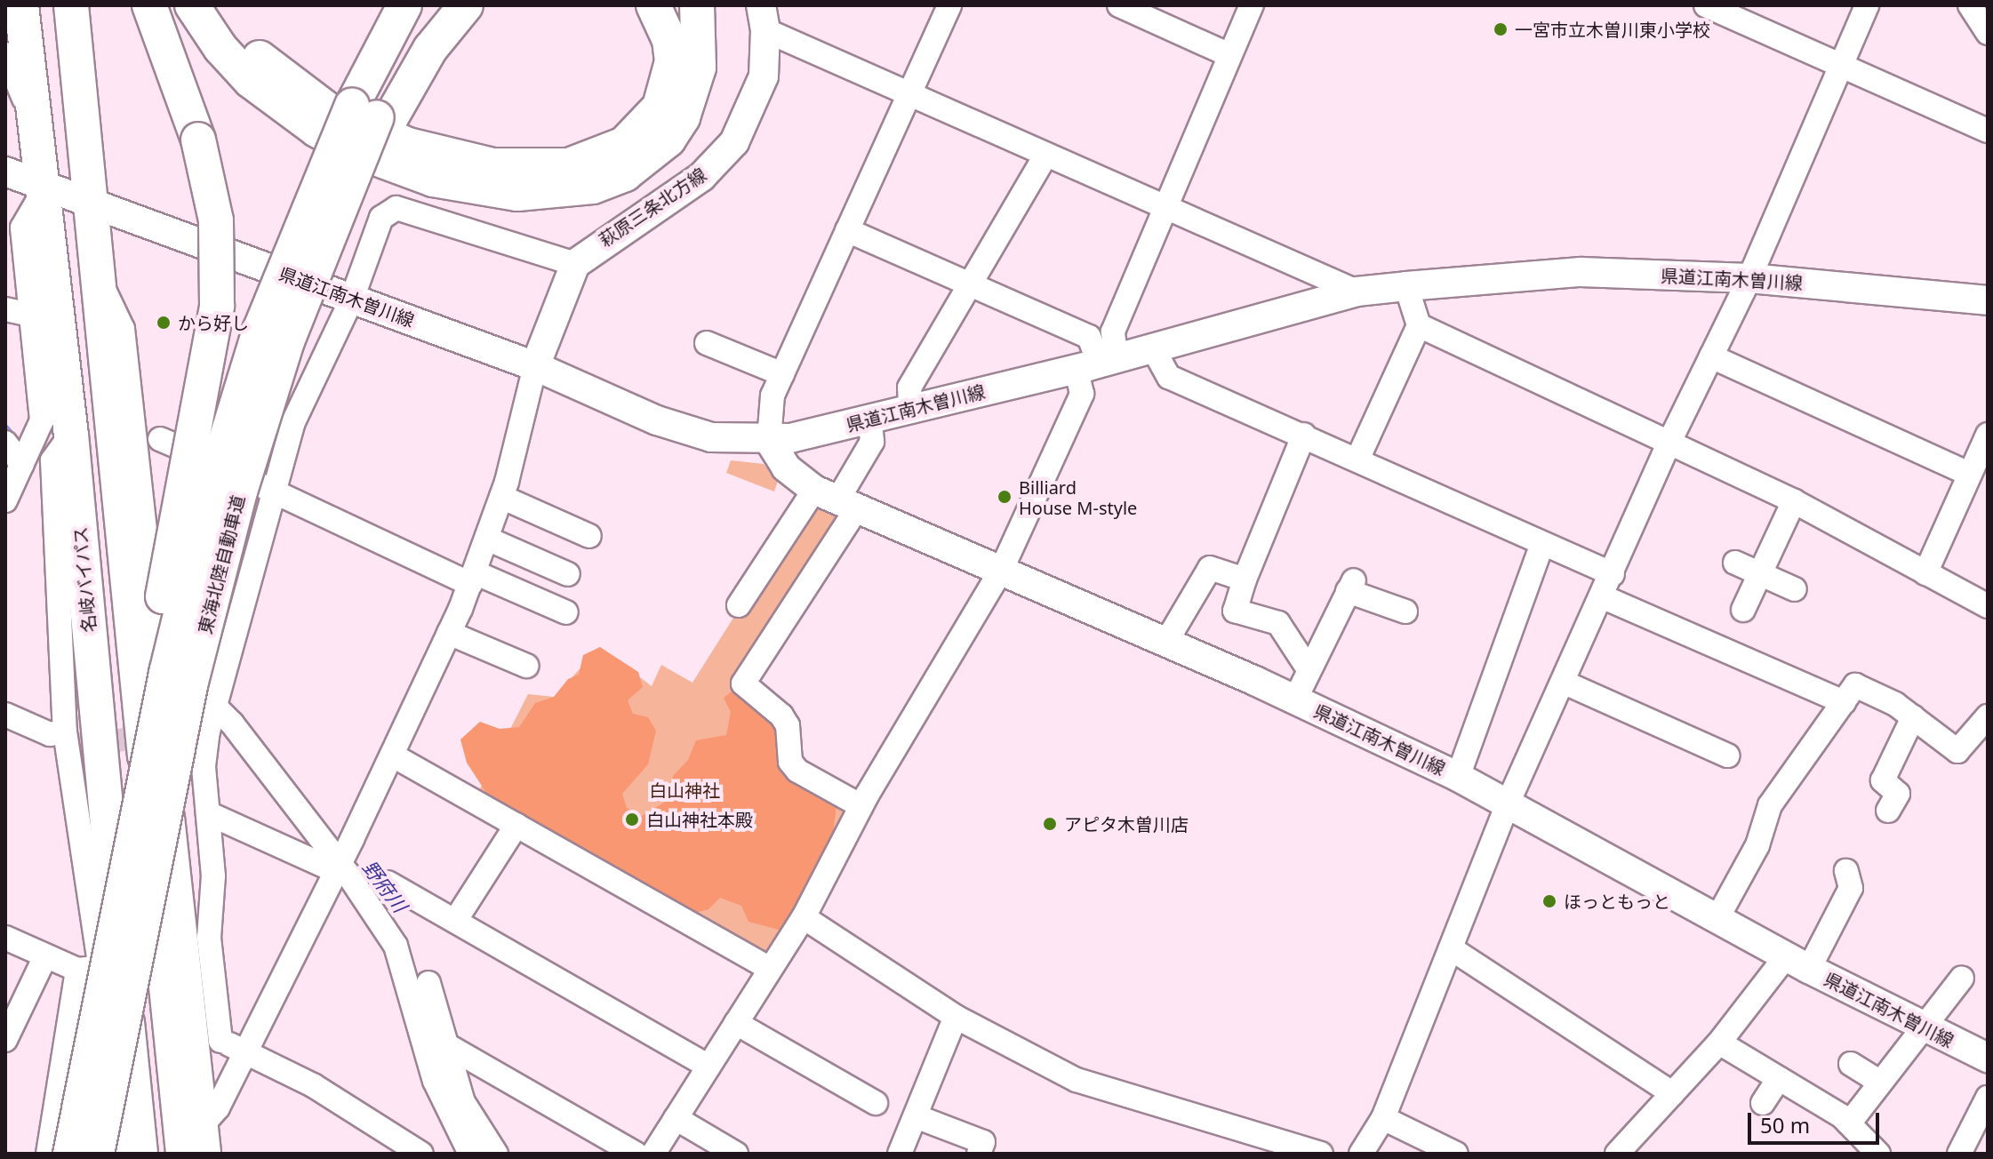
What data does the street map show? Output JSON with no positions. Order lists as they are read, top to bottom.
{
  "streets": {
    "highway": ["東海北陸自動車道", "名岐バイパス"],
    "main road": ["萩原三条北方線", "県道江南木曽川線"]
  },
  "crossings": [
    ["県道江南木曽川線", "名岐バイパス"]
  ],
  "water": ["野府川"],
  "parks": ["白山神社"],
  "places": [
    "一宮市立木曽川東小学校",
    "から好し",
    "Billiard House M-style",
    "白山神社本殿",
    "アピタ木曽川店",
    "ほっともっと"
  ],
  "scale_bar": "50 m"
}
